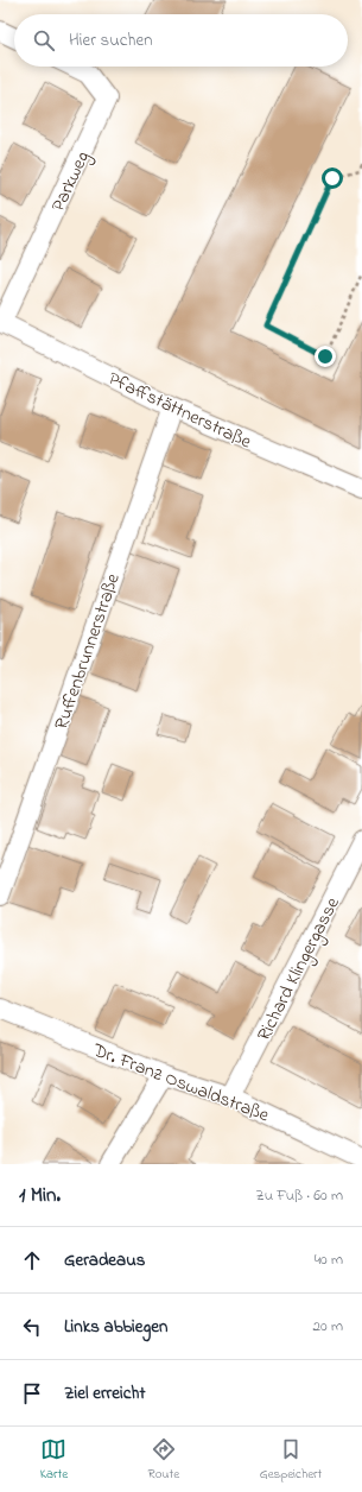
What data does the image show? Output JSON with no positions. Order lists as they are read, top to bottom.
{
  "streets": {
    "street": [
      "Parkweg",
      "Pfaffstättnerstraße",
      "Ruffenbrunnerstraße",
      "Richard Klingergasse",
      "Dr. Franz Oswaldstraße"
    ]
  },
  "crossings": [
    ["Parkweg", "Pfaffstättnerstraße"],
    ["Pfaffstättnerstraße", "Ruffenbrunnerstraße"],
    ["Richard Klingergasse", "Dr. Franz Oswaldstraße"]
  ],
  "page": {
    "search": "Hier suchen",
    "heading": ["1 Min.", "Zu Fuß · 60 m"],
    "list": [
      ["Geradeaus", "40 m"],
      ["Links abbiegen", "20 m"],
      "Ziel erreicht"
    ],
    "nav": ["Karte", "Route", "Gespeichert"]
  }
}
